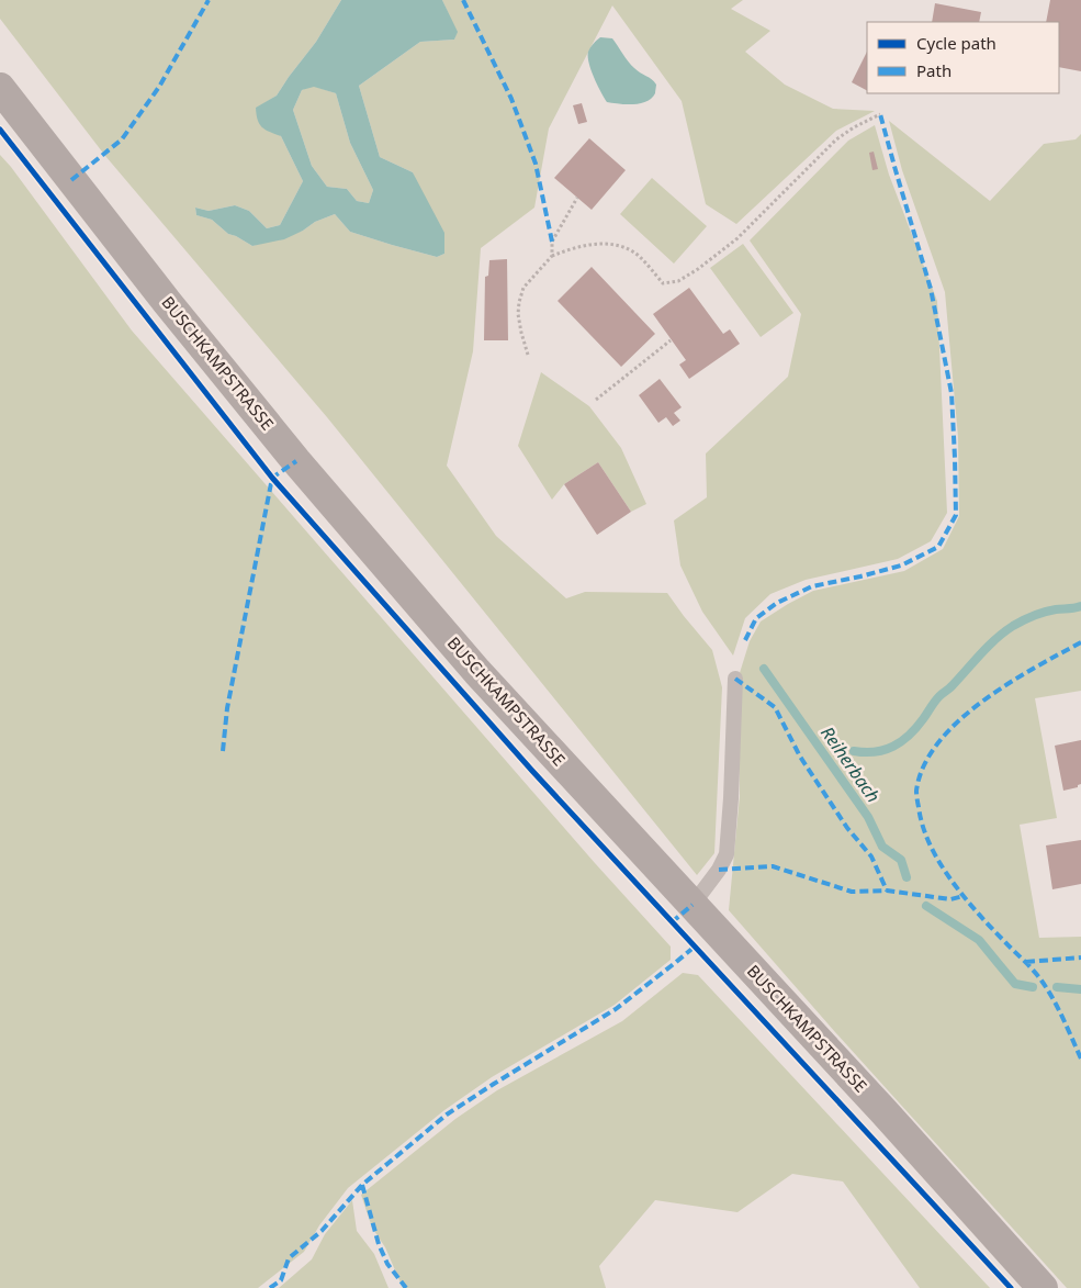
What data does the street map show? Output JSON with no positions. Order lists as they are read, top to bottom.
{
  "streets": {
    "main road": ["BUSCHKAMPSTRASSE"]
  },
  "water": ["Reiherbach"],
  "legend": ["Cycle path", "Path"]
}
